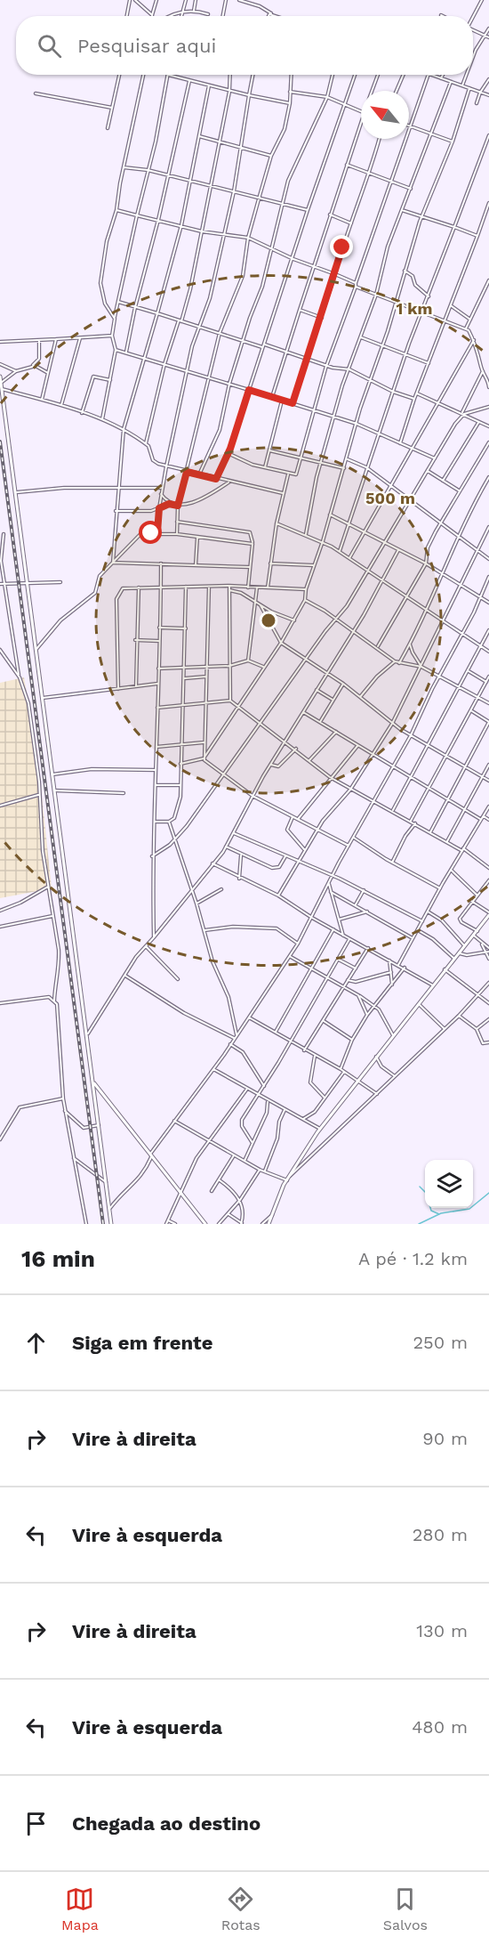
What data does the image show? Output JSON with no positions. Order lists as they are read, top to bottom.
{
  "north": "top left",
  "page": {
    "search": "Pesquisar aqui",
    "heading": ["16 min", "A pé · 1.2 km"],
    "list": [
      ["Siga em frente", "250 m"],
      ["Vire à direita", "90 m"],
      ["Vire à esquerda", "280 m"],
      ["Vire à direita", "130 m"],
      ["Vire à esquerda", "480 m"],
      "Chegada ao destino"
    ],
    "nav": ["Mapa", "Rotas", "Salvos"]
  },
  "rings": ["1 km", "500 m"]
}
